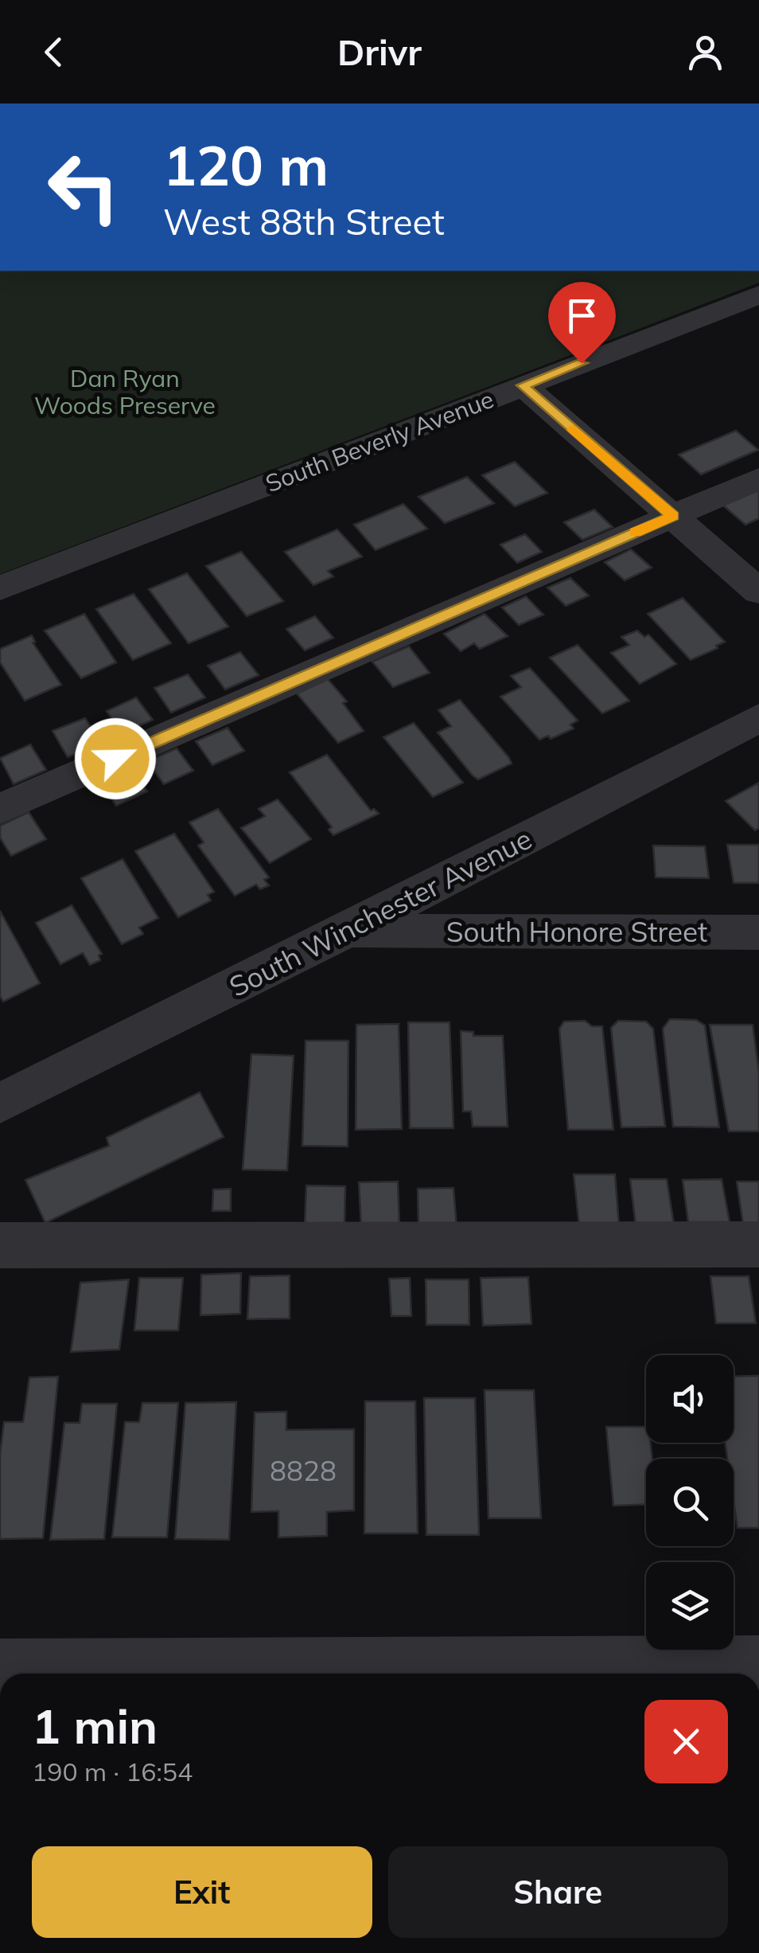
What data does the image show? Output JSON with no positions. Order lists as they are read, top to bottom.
{
  "streets": {
    "street": ["South Beverly Avenue", "South Winchester Avenue", "South Honore Street"]
  },
  "crossings": [
    ["South Winchester Avenue", "South Honore Street"]
  ],
  "parks": ["Dan Ryan Woods Preserve"],
  "house_numbers": ["8828"],
  "page": {
    "header": "Drivr",
    "turn": ["120 m", "West 88th Street"],
    "heading": ["1 min", "190 m · 16:54"],
    "buttons": ["Exit", "Share"]
  }
}
